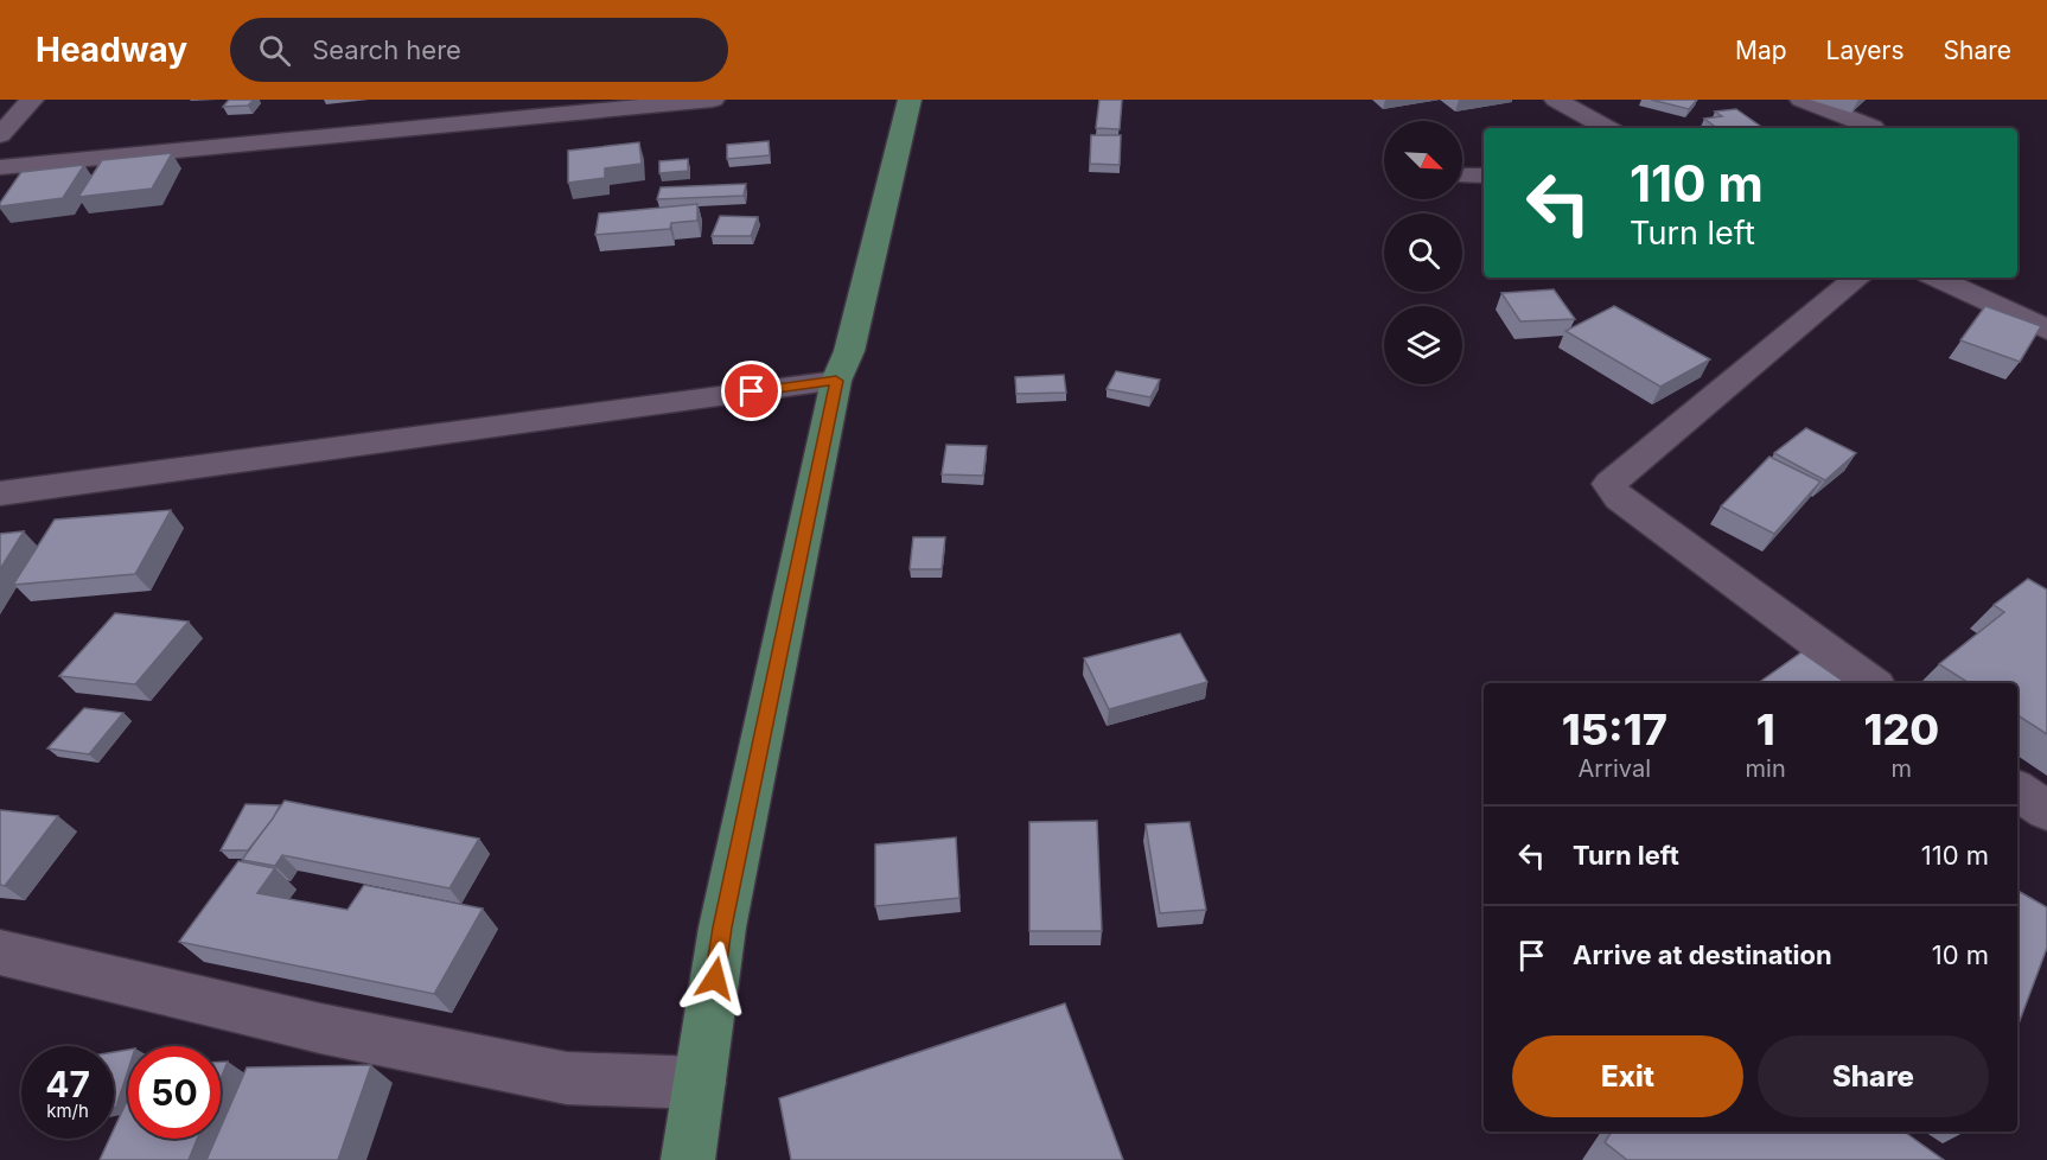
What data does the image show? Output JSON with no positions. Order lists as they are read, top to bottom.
{
  "north": "bottom right",
  "page": {
    "header": "Headway",
    "search": "Search here",
    "nav": ["Map", "Layers", "Share"],
    "turn": ["110 m", "Turn left"],
    "eta": [
      "15:17",
      "Arrival",
      "1",
      "min",
      "120",
      "m"
    ],
    "list": [
      {
        "name": "Turn left",
        "value": "110 m"
      },
      {
        "name": "Arrive at destination",
        "value": "10 m"
      }
    ],
    "buttons": ["Exit", "Share"],
    "speed": "47 km/h",
    "limit": "50"
  }
}
